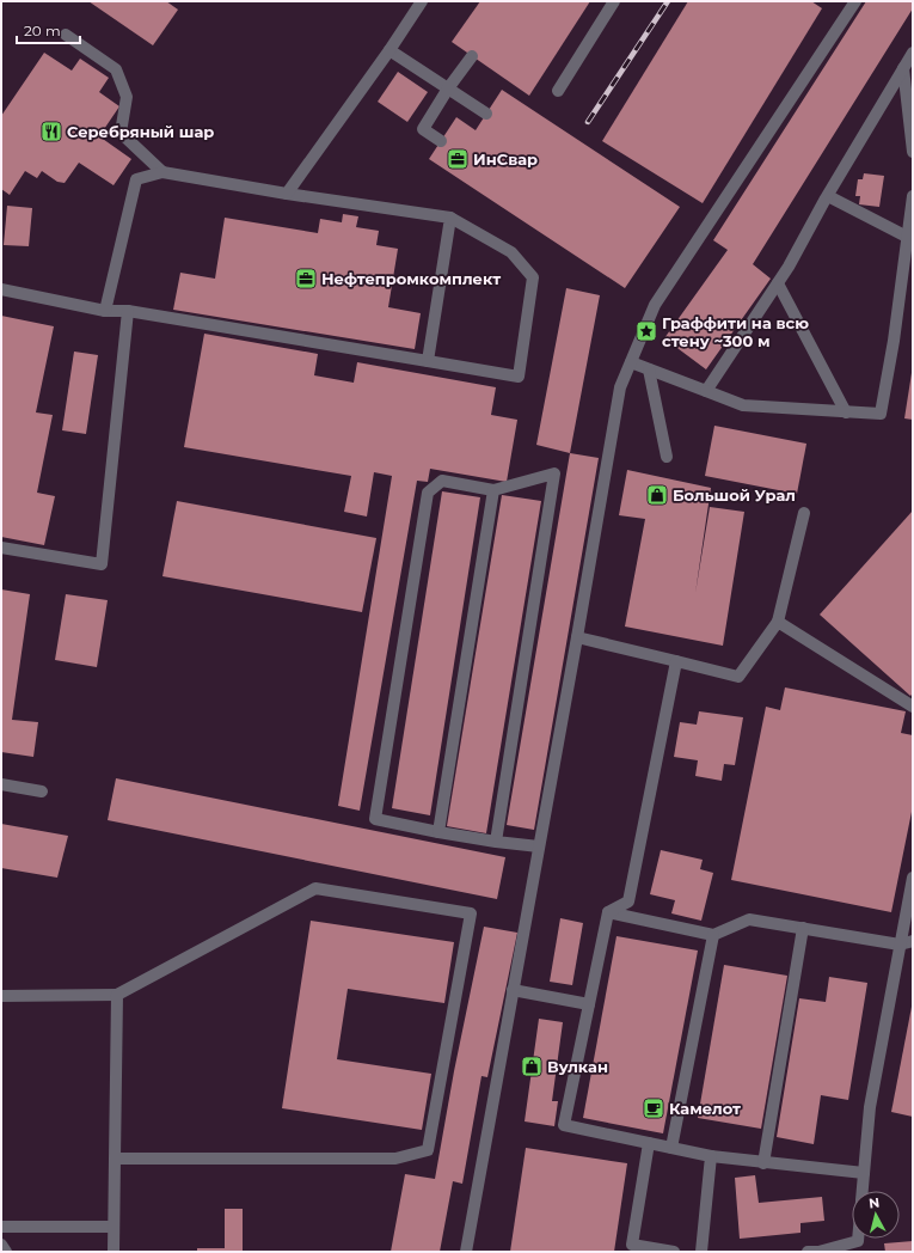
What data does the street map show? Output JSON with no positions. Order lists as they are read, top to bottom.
{
  "places": {
    "restaurant": ["Серебряный шар"],
    "office": ["ИнСвар", "Нефтепромкомплект"],
    "place": ["Граффити на всю стену ~300 м"],
    "shop": ["Большой Урал", "Вулкан"],
    "cafe": ["Камелот"]
  },
  "scale_bar": "20 m",
  "north": "top"
}
